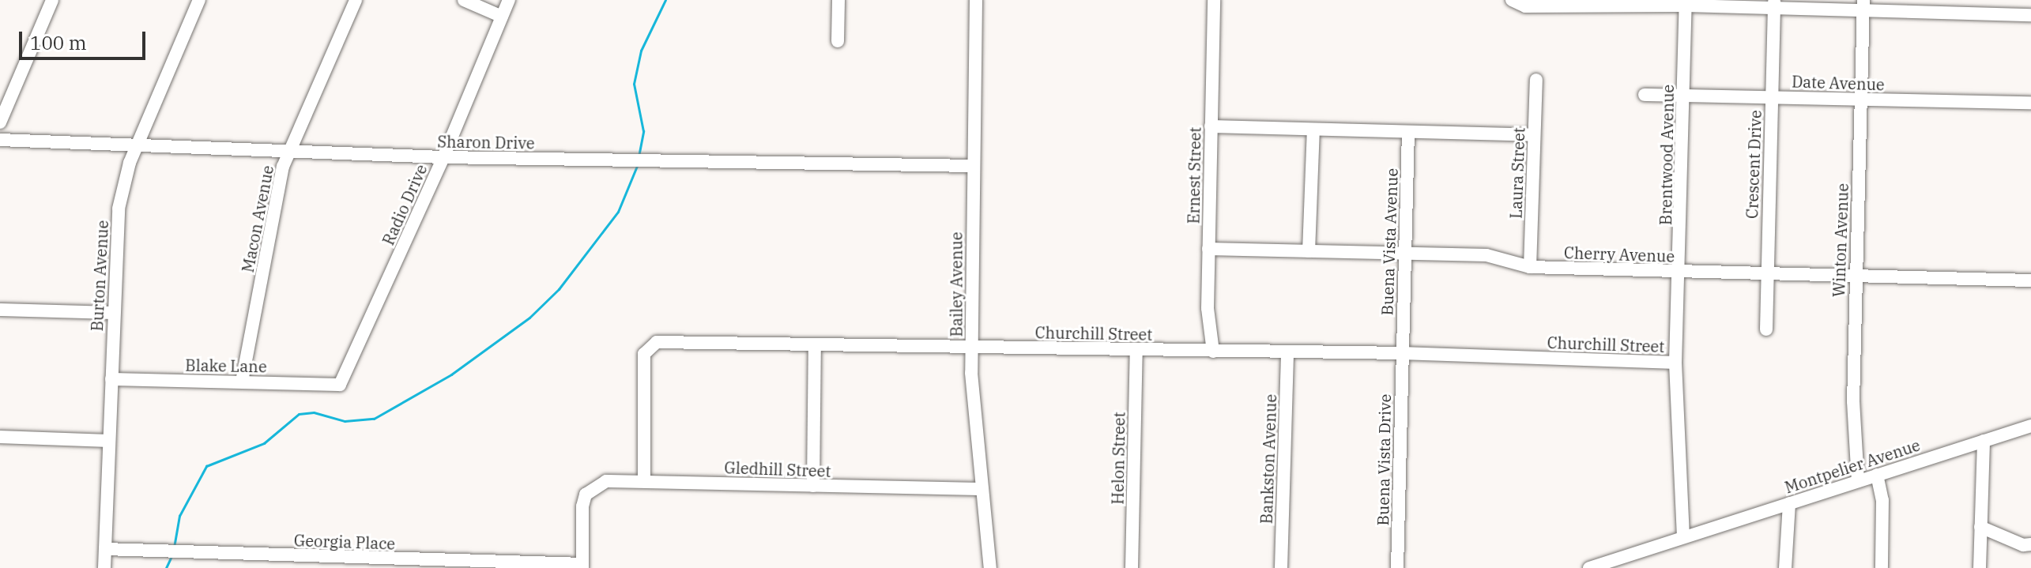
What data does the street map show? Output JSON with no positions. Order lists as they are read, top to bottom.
{
  "streets": {
    "street": [
      "Date Avenue",
      "Sharon Drive",
      "Brentwood Avenue",
      "Crescent Drive",
      "Laura Street",
      "Ernest Street",
      "Radio Drive",
      "Macon Avenue",
      "Winton Avenue",
      "Buena Vista Avenue",
      "Cherry Avenue",
      "Burton Avenue",
      "Bailey Avenue",
      "Churchill Street",
      "Blake Lane",
      "Helon Street",
      "Bankston Avenue",
      "Buena Vista Drive",
      "Montpelier Avenue",
      "Gledhill Street",
      "Georgia Place"
    ]
  },
  "crossings": [
    ["Date Avenue", "Brentwood Avenue"],
    ["Date Avenue", "Crescent Drive"],
    ["Date Avenue", "Winton Avenue"],
    ["Sharon Drive", "Radio Drive"],
    ["Sharon Drive", "Macon Avenue"],
    ["Sharon Drive", "Burton Avenue"],
    ["Sharon Drive", "Bailey Avenue"],
    ["Brentwood Avenue", "Cherry Avenue"],
    ["Brentwood Avenue", "Churchill Street"],
    ["Brentwood Avenue", "Montpelier Avenue"],
    ["Crescent Drive", "Cherry Avenue"],
    ["Laura Street", "Cherry Avenue"],
    ["Ernest Street", "Cherry Avenue"],
    ["Ernest Street", "Churchill Street"],
    ["Radio Drive", "Blake Lane"],
    ["Macon Avenue", "Blake Lane"],
    ["Winton Avenue", "Cherry Avenue"],
    ["Winton Avenue", "Montpelier Avenue"],
    ["Buena Vista Avenue", "Cherry Avenue"],
    ["Buena Vista Avenue", "Churchill Street"],
    ["Buena Vista Avenue", "Buena Vista Drive"],
    ["Burton Avenue", "Blake Lane"],
    ["Burton Avenue", "Georgia Place"],
    ["Bailey Avenue", "Churchill Street"],
    ["Bailey Avenue", "Gledhill Street"],
    ["Churchill Street", "Helon Street"],
    ["Churchill Street", "Bankston Avenue"],
    ["Churchill Street", "Buena Vista Drive"],
    ["Churchill Street", "Gledhill Street"],
    ["Gledhill Street", "Georgia Place"]
  ],
  "scale_bar": "100 m"
}
